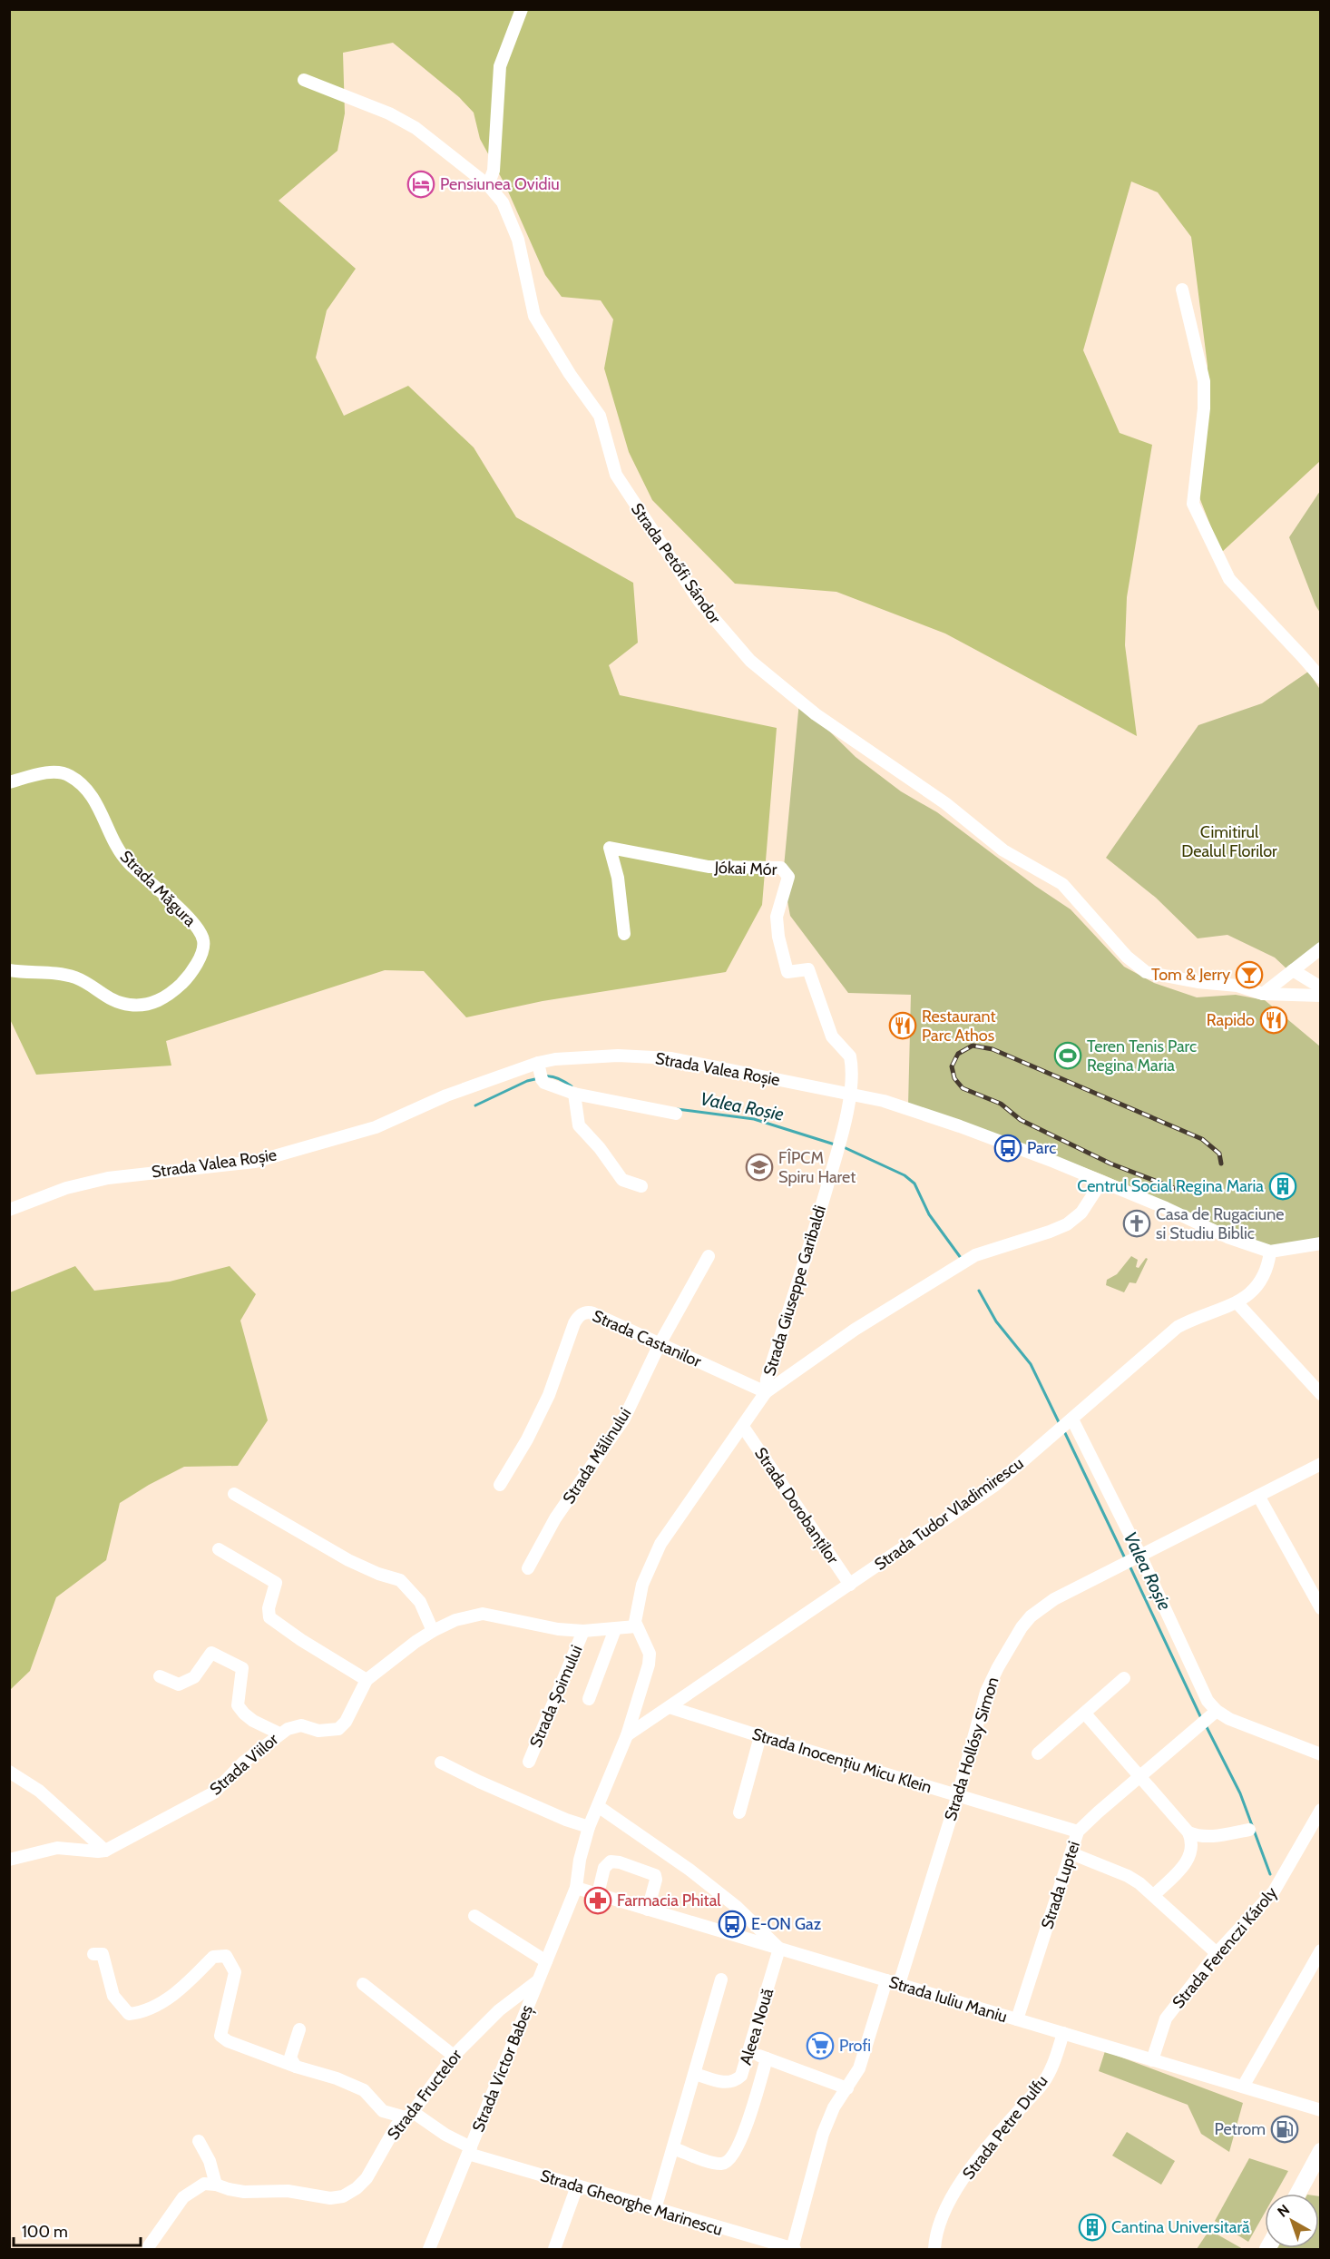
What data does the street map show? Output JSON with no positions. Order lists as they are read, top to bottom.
{
  "streets": {
    "street": [
      "Strada Petőfi Sándor",
      "Jókai Mór",
      "Strada Măgura",
      "Strada Valea Roșie",
      "Strada Giuseppe Garibaldi",
      "Strada Castanilor",
      "Strada Mălinului",
      "Strada Dorobanților",
      "Strada Tudor Vladimirescu",
      "Strada Șoimului",
      "Strada Hollósy Simon",
      "Strada Inocențiu Micu Klein",
      "Strada Viilor",
      "Strada Luptei",
      "Strada Ferenczi Károly",
      "Strada Iuliu Maniu",
      "Aleea Nouă",
      "Strada Victor Babeș",
      "Strada Fructelor",
      "Strada Petre Dulfu",
      "Strada Gheorghe Marinescu"
    ]
  },
  "crossings": [
    ["Jókai Mór", "Strada Valea Roșie"],
    ["Jókai Mór", "Strada Giuseppe Garibaldi"],
    ["Strada Valea Roșie", "Strada Giuseppe Garibaldi"],
    ["Strada Valea Roșie", "Strada Tudor Vladimirescu"],
    ["Strada Giuseppe Garibaldi", "Strada Castanilor"],
    ["Strada Castanilor", "Strada Mălinului"],
    ["Strada Dorobanților", "Strada Tudor Vladimirescu"],
    ["Strada Tudor Vladimirescu", "Strada Inocențiu Micu Klein"],
    ["Strada Tudor Vladimirescu", "Strada Victor Babeș"],
    ["Strada Șoimului", "Strada Viilor"],
    ["Strada Hollósy Simon", "Strada Inocențiu Micu Klein"],
    ["Strada Hollósy Simon", "Strada Iuliu Maniu"],
    ["Strada Inocențiu Micu Klein", "Strada Luptei"],
    ["Strada Viilor", "Strada Victor Babeș"],
    ["Strada Luptei", "Strada Iuliu Maniu"],
    ["Strada Ferenczi Károly", "Strada Iuliu Maniu"],
    ["Strada Iuliu Maniu", "Aleea Nouă"],
    ["Strada Iuliu Maniu", "Strada Victor Babeș"],
    ["Strada Iuliu Maniu", "Strada Petre Dulfu"],
    ["Strada Victor Babeș", "Strada Fructelor"],
    ["Strada Victor Babeș", "Strada Gheorghe Marinescu"],
    ["Strada Fructelor", "Strada Gheorghe Marinescu"]
  ],
  "water": ["Valea Roșie"],
  "parks": ["Cimitirul Dealul Florilor"],
  "places": {
    "hotel": ["Pensiunea Ovidiu"],
    "bar": ["Tom & Jerry"],
    "restaurant": ["Rapido", "Restaurant Parc Athos"],
    "sports": ["Teren Tenis Parc Regina Maria"],
    "bus stop": ["Parc", "E-ON Gaz"],
    "school or university": ["FÎPCM Spiru Haret"],
    "building": ["Centrul Social Regina Maria", "Cantina Universitară"],
    "church": ["Casa de Rugaciune si Studiu Biblic"],
    "pharmacy": ["Farmacia Phital"],
    "supermarket": ["Profi"],
    "fuel station": ["Petrom"]
  },
  "scale_bar": "100 m",
  "north": "top left"
}
